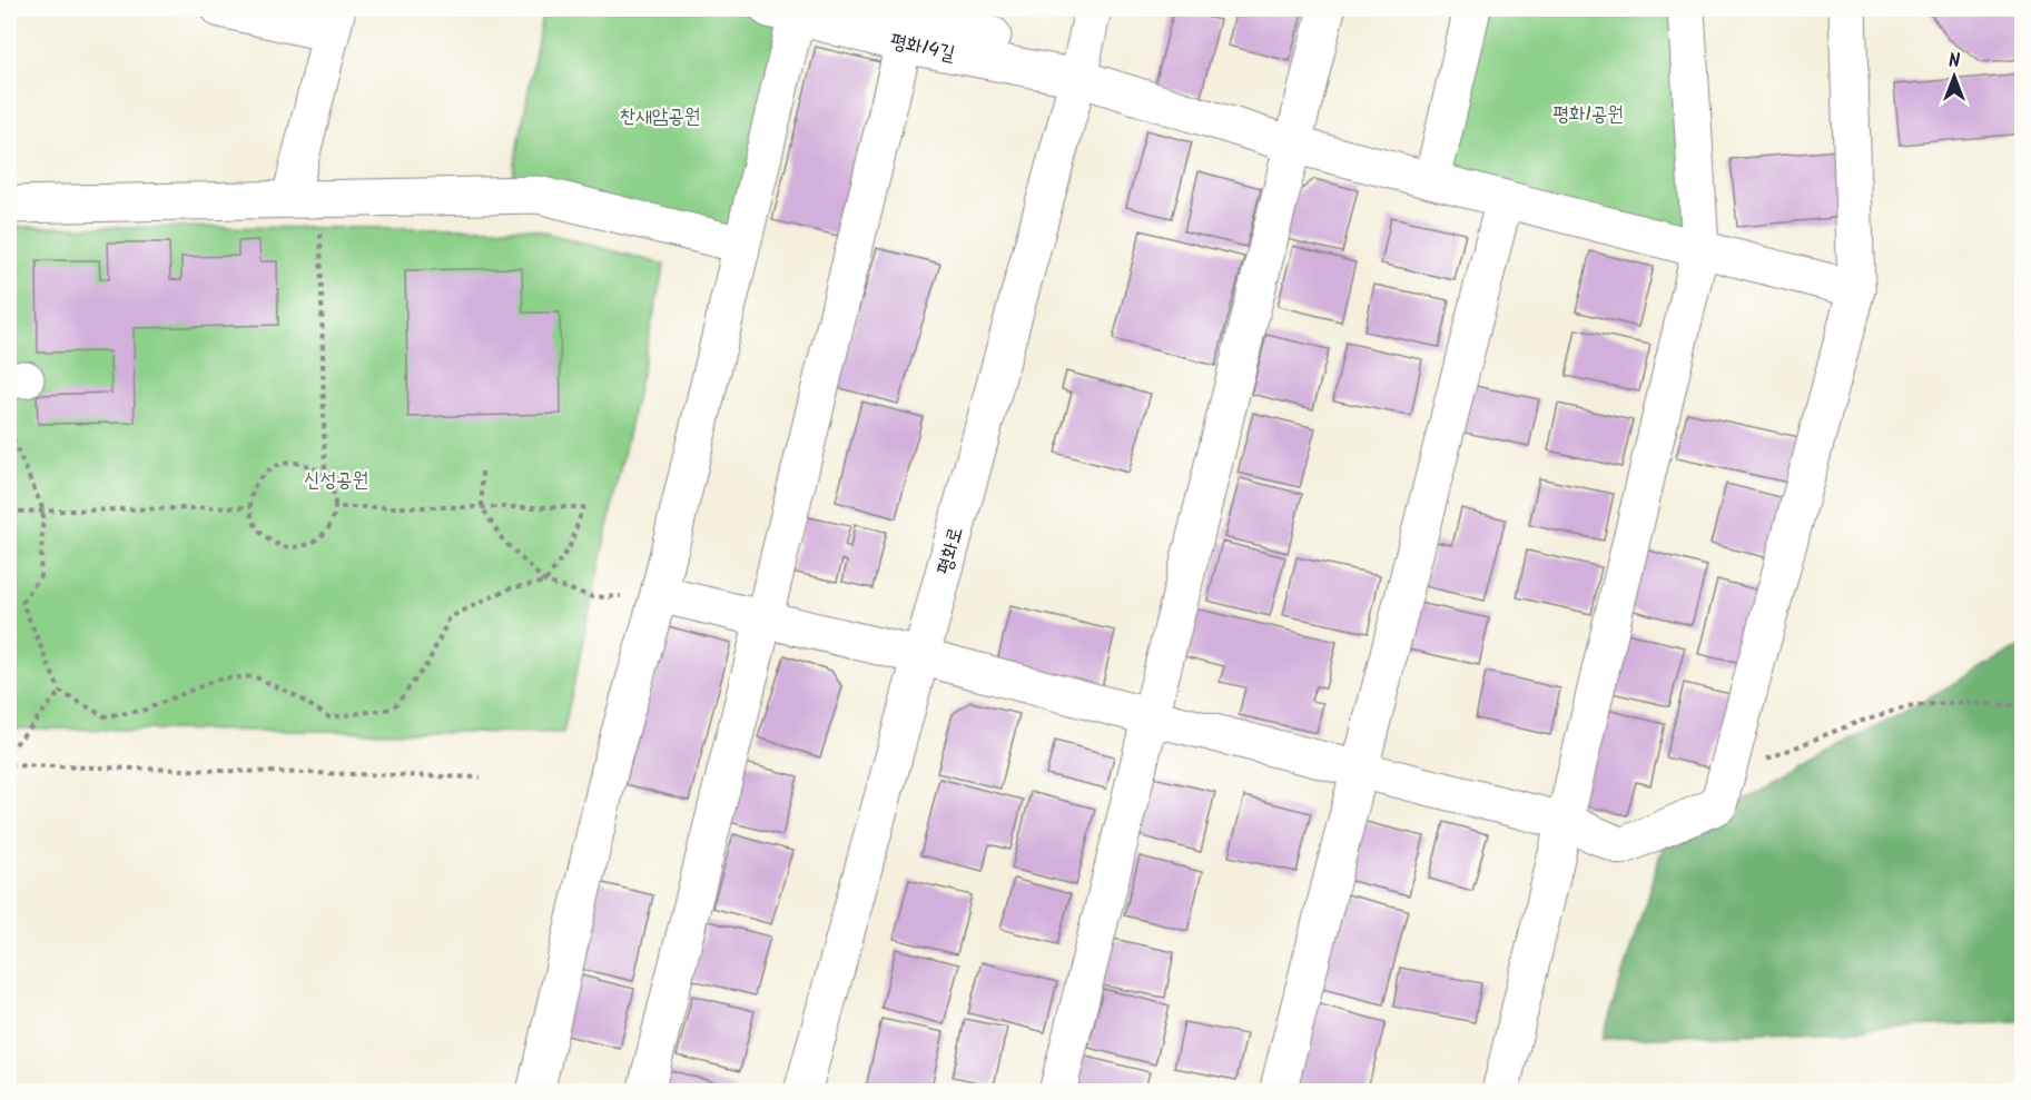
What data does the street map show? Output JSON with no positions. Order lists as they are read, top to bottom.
{
  "streets": {
    "street": ["평화14길", "평화로"]
  },
  "crossings": [
    ["평화14길", "평화로"]
  ],
  "parks": ["평화1공원", "찬새암공원", "신성공원"],
  "north": "top"
}
